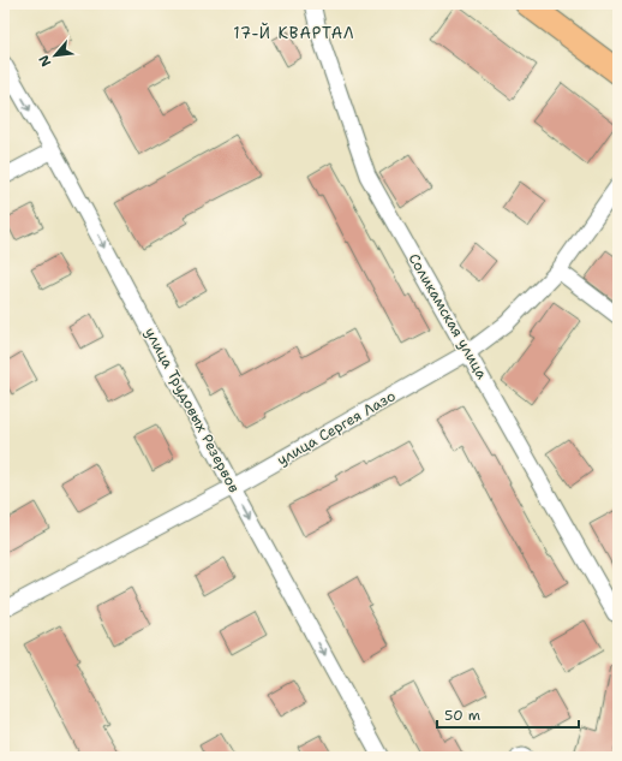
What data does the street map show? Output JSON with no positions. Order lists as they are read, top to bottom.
{
  "streets": {
    "street": ["Соликамская улица", "улица Трудовых Резервов", "улица Сергея Лазо"]
  },
  "crossings": [
    ["Соликамская улица", "улица Сергея Лазо"],
    ["улица Трудовых Резервов", "улица Сергея Лазо"]
  ],
  "one_way": ["улица Трудовых Резервов"],
  "districts": ["17-Й КВАРТАЛ"],
  "scale_bar": "50 m",
  "north": "bottom left"
}
